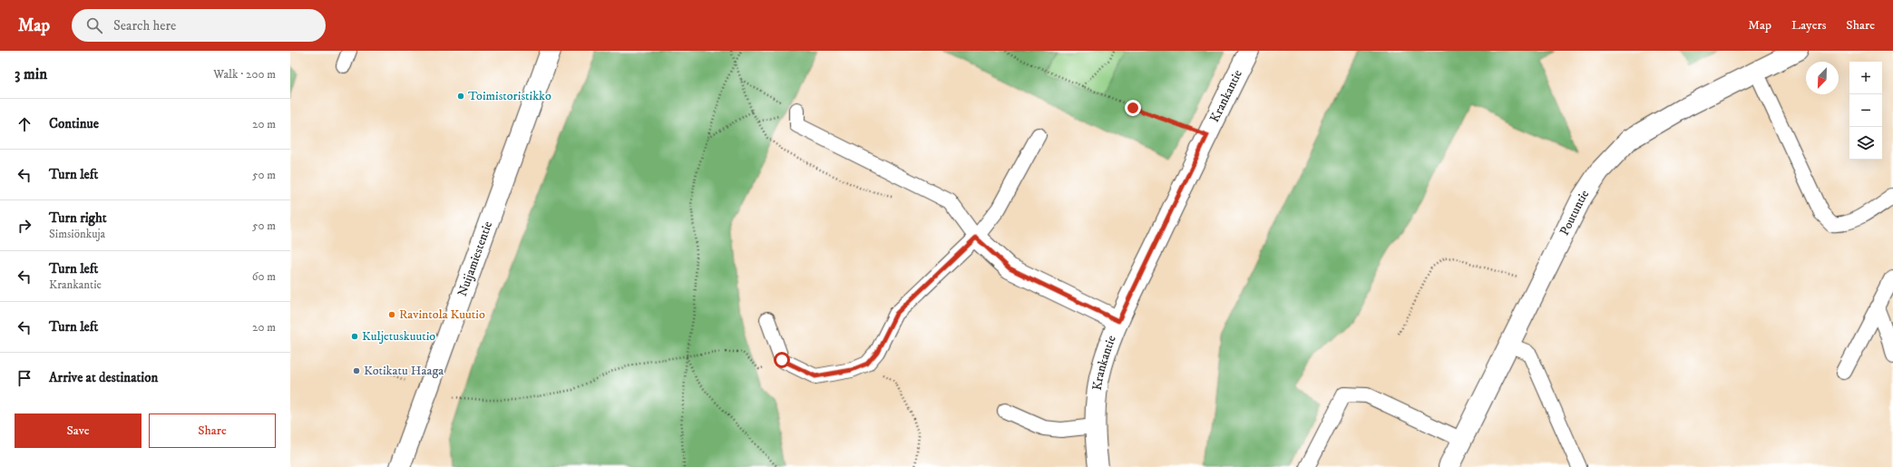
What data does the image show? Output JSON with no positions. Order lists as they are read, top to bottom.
{
  "streets": {
    "street": ["Krankantie", "Poutuntie", "Nuijamiestentie"]
  },
  "places": [
    "Toimistoristikko",
    "Ravintola Kuutio",
    "Kuljetuskuutio",
    "Kotikatu Haaga"
  ],
  "north": "bottom left",
  "page": {
    "header": "Map",
    "search": "Search here",
    "nav": ["Map", "Layers", "Share"],
    "heading": ["3 min", "Walk · 200 m"],
    "map_buttons": ["+", "−"],
    "list": [
      ["Continue", "20 m"],
      ["Turn left", "50 m"],
      ["Turn right", "Simsiönkuja", "50 m"],
      ["Turn left", "Krankantie", "60 m"],
      ["Turn left", "20 m"],
      "Arrive at destination"
    ],
    "buttons": ["Save", "Share"]
  }
}
